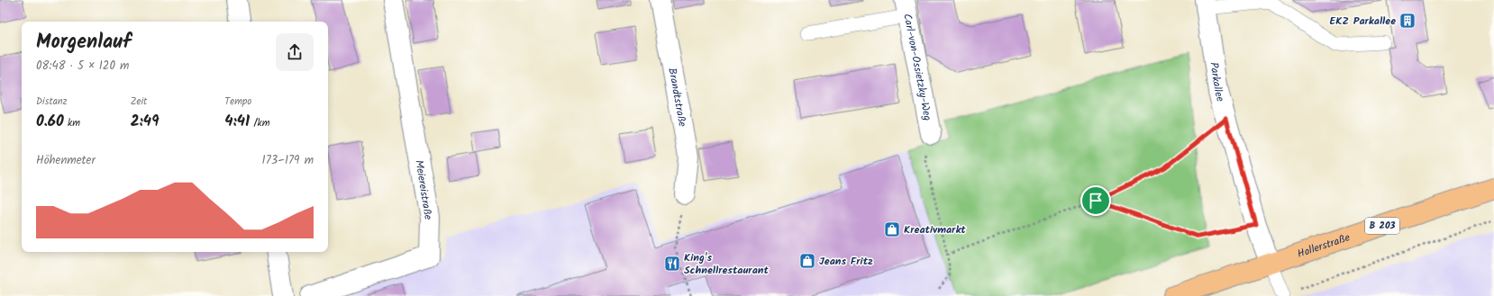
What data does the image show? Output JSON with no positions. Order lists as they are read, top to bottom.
{
  "streets": {
    "main road": ["B 203", "Hollerstraße"],
    "street": [
      "Carl-von-Ossietzky-Weg",
      "Parkallee",
      "Brandtstraße",
      "Meiereistraße"
    ]
  },
  "crossings": [
    ["Parkallee", "Hollerstraße"]
  ],
  "places": {
    "building": ["EKZ Parkallee"],
    "shop": ["Kreativmarkt", "Jeans Fritz"],
    "restaurant": ["King's Schnellrestaurant"]
  },
  "page": {
    "heading": ["Morgenlauf", "08:48 · 5 × 120 m"],
    "stats": [
      ["Distanz", "0.60 km"],
      ["Zeit", "2:49"],
      ["Tempo", "4:41 /km"]
    ],
    "chart": ["Höhenmeter", "173–179 m"]
  }
}
